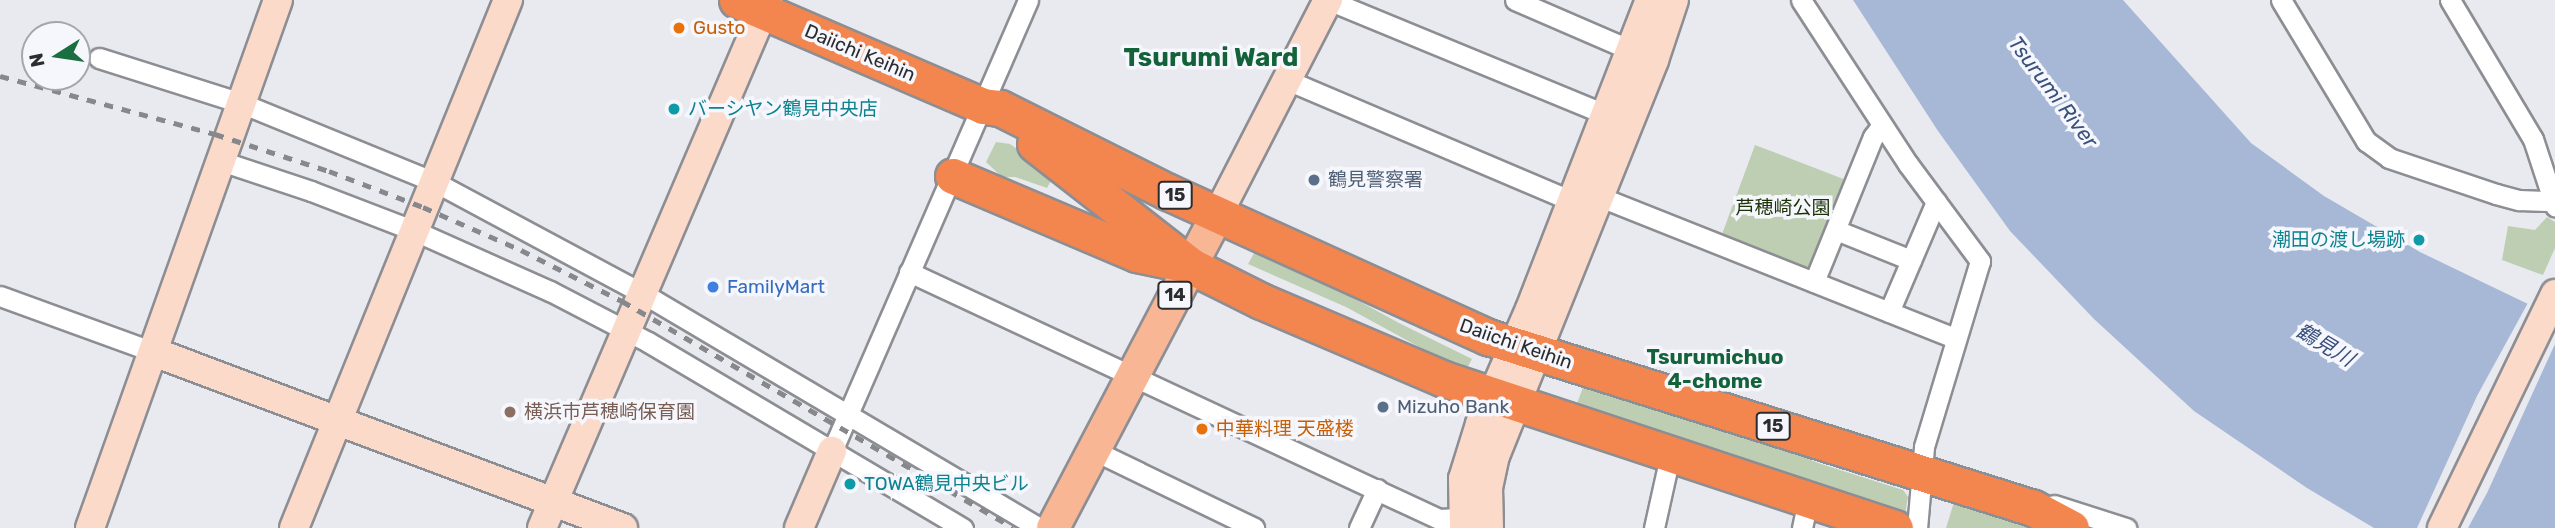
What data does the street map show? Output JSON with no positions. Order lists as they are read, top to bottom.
{
  "streets": {
    "highway": ["Daiichi Keihin", "15"],
    "main road": ["14"]
  },
  "crossings": [
    ["Daiichi Keihin", "15"],
    ["Daiichi Keihin", "14"],
    ["15", "14"]
  ],
  "districts": ["Tsurumi Ward", "Tsurumichuo 4-chome"],
  "water": ["Tsurumi River", "鶴見川"],
  "parks": ["芦穂崎公園"],
  "places": [
    "Gusto",
    "バーシヤン鶴見中央店",
    "鶴見警察署",
    "潮田の渡し場跡",
    "FamilyMart",
    "Mizuho Bank",
    "横浜市芦穂崎保育園",
    "中華料理 天盛楼",
    "TOWA鶴見中央ビル"
  ],
  "north": "left"
}
